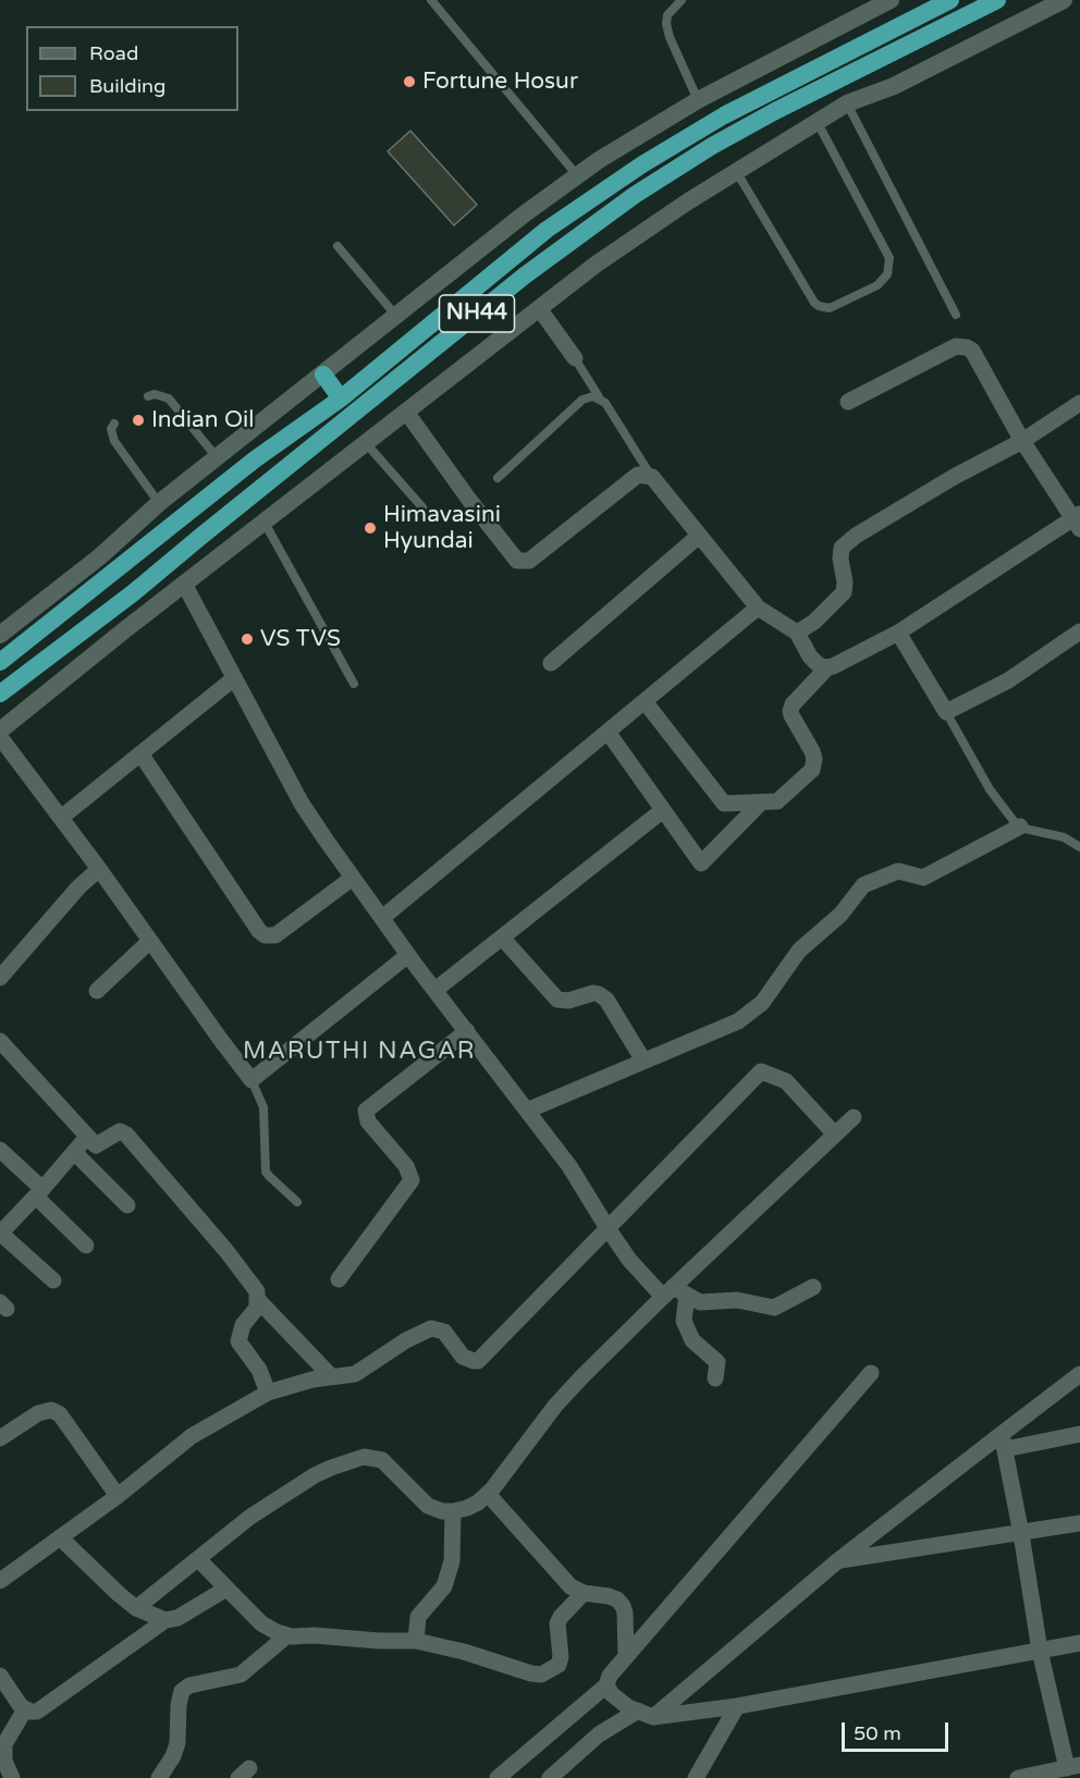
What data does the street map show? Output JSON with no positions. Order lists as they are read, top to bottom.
{
  "streets": {
    "highway": ["NH44"]
  },
  "districts": ["MARUTHI NAGAR"],
  "places": [
    "Fortune Hosur",
    "Indian Oil",
    "Himavasini Hyundai",
    "VS TVS"
  ],
  "legend": ["Road", "Building"],
  "scale_bar": "50 m"
}
